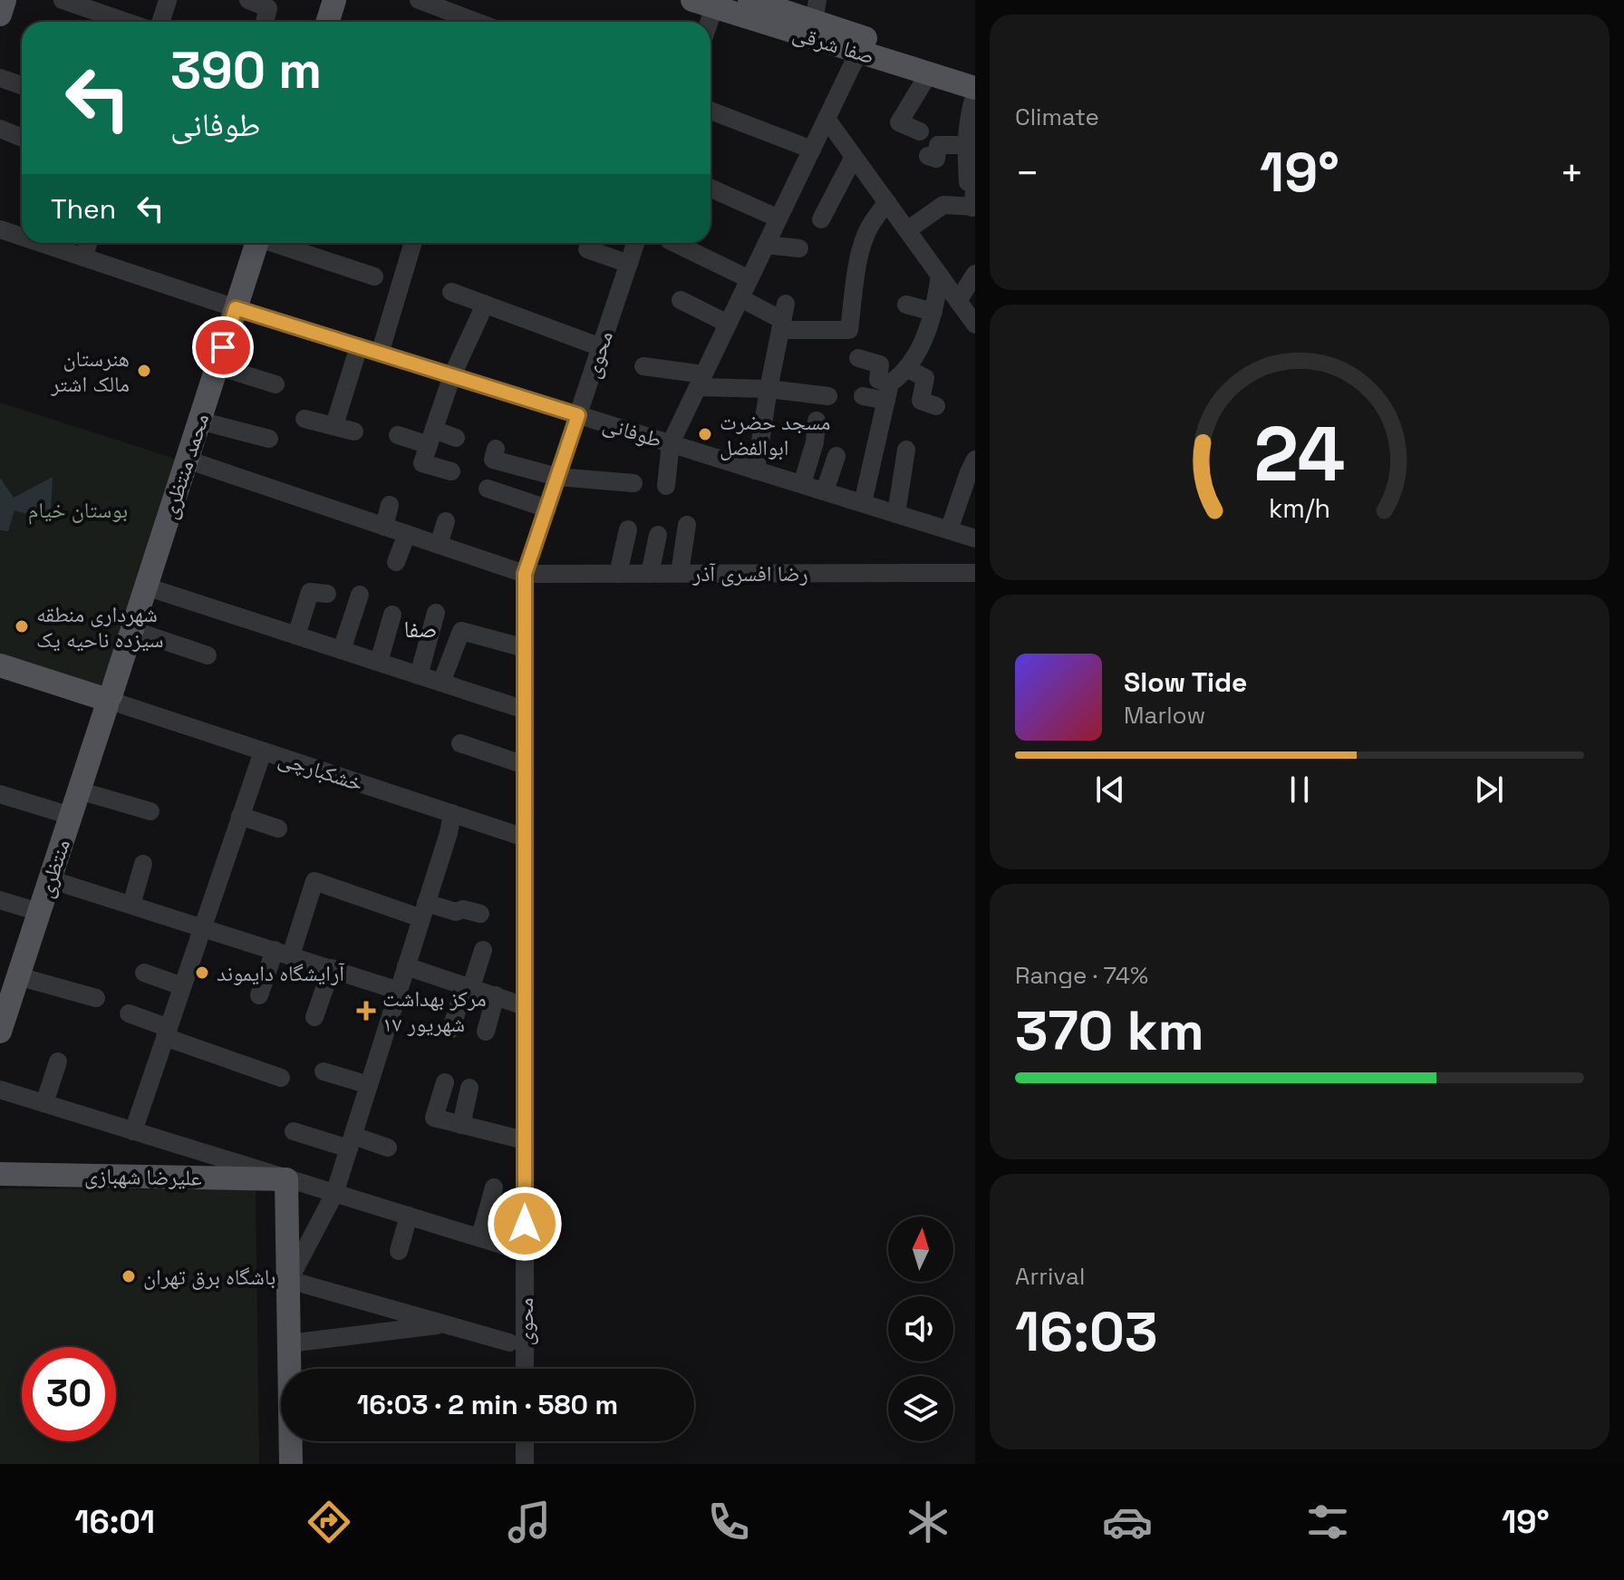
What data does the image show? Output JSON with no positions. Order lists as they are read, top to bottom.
{
  "streets": {
    "main road": [
      "صفا شرقی",
      "محمد منتظری",
      "خشکبارچی",
      "منتظری",
      "علیرضا شهبازی"
    ],
    "street": ["محوی", "طوفانی", "رضا افسری آذر"]
  },
  "crossings": [
    ["محوی", "طوفانی"],
    ["محوی", "رضا افسری آذر"],
    ["محوی", "خشکبارچی"],
    ["طوفانی", "محمد منتظری"],
    ["محمد منتظری", "رضا افسری آذر"],
    ["محمد منتظری", "خشکبارچی"],
    ["محمد منتظری", "منتظری"],
    ["خشکبارچی", "منتظری"]
  ],
  "districts": ["صفا"],
  "parks": ["بوستان خیام"],
  "places": {
    "other": [
      "هنرستان مالک اشتر",
      "مسجد حضرت ابوالفضل",
      "شهرداری منطقه سیزده ناحیه یک",
      "آرایشگاه دایموند",
      "باشگاه برق تهران"
    ],
    "health": ["مرکز بهداشت ۱۷ شهریور"]
  },
  "north": "top",
  "page": {
    "tile": [
      "Climate",
      ["Range · 74%", "370 km"],
      ["Arrival", "16:03"]
    ],
    "turn": ["390 m", "طوفانی"],
    "heat": ["−", "19°", "+"],
    "then": "Then",
    "song": ["Slow Tide", "Marlow"],
    "limit": "30",
    "trip": "16:03 · 2 min · 580 m",
    "tabs": ["16:01", "19°"],
    "gauge": ["24", "km/h"]
  }
}
